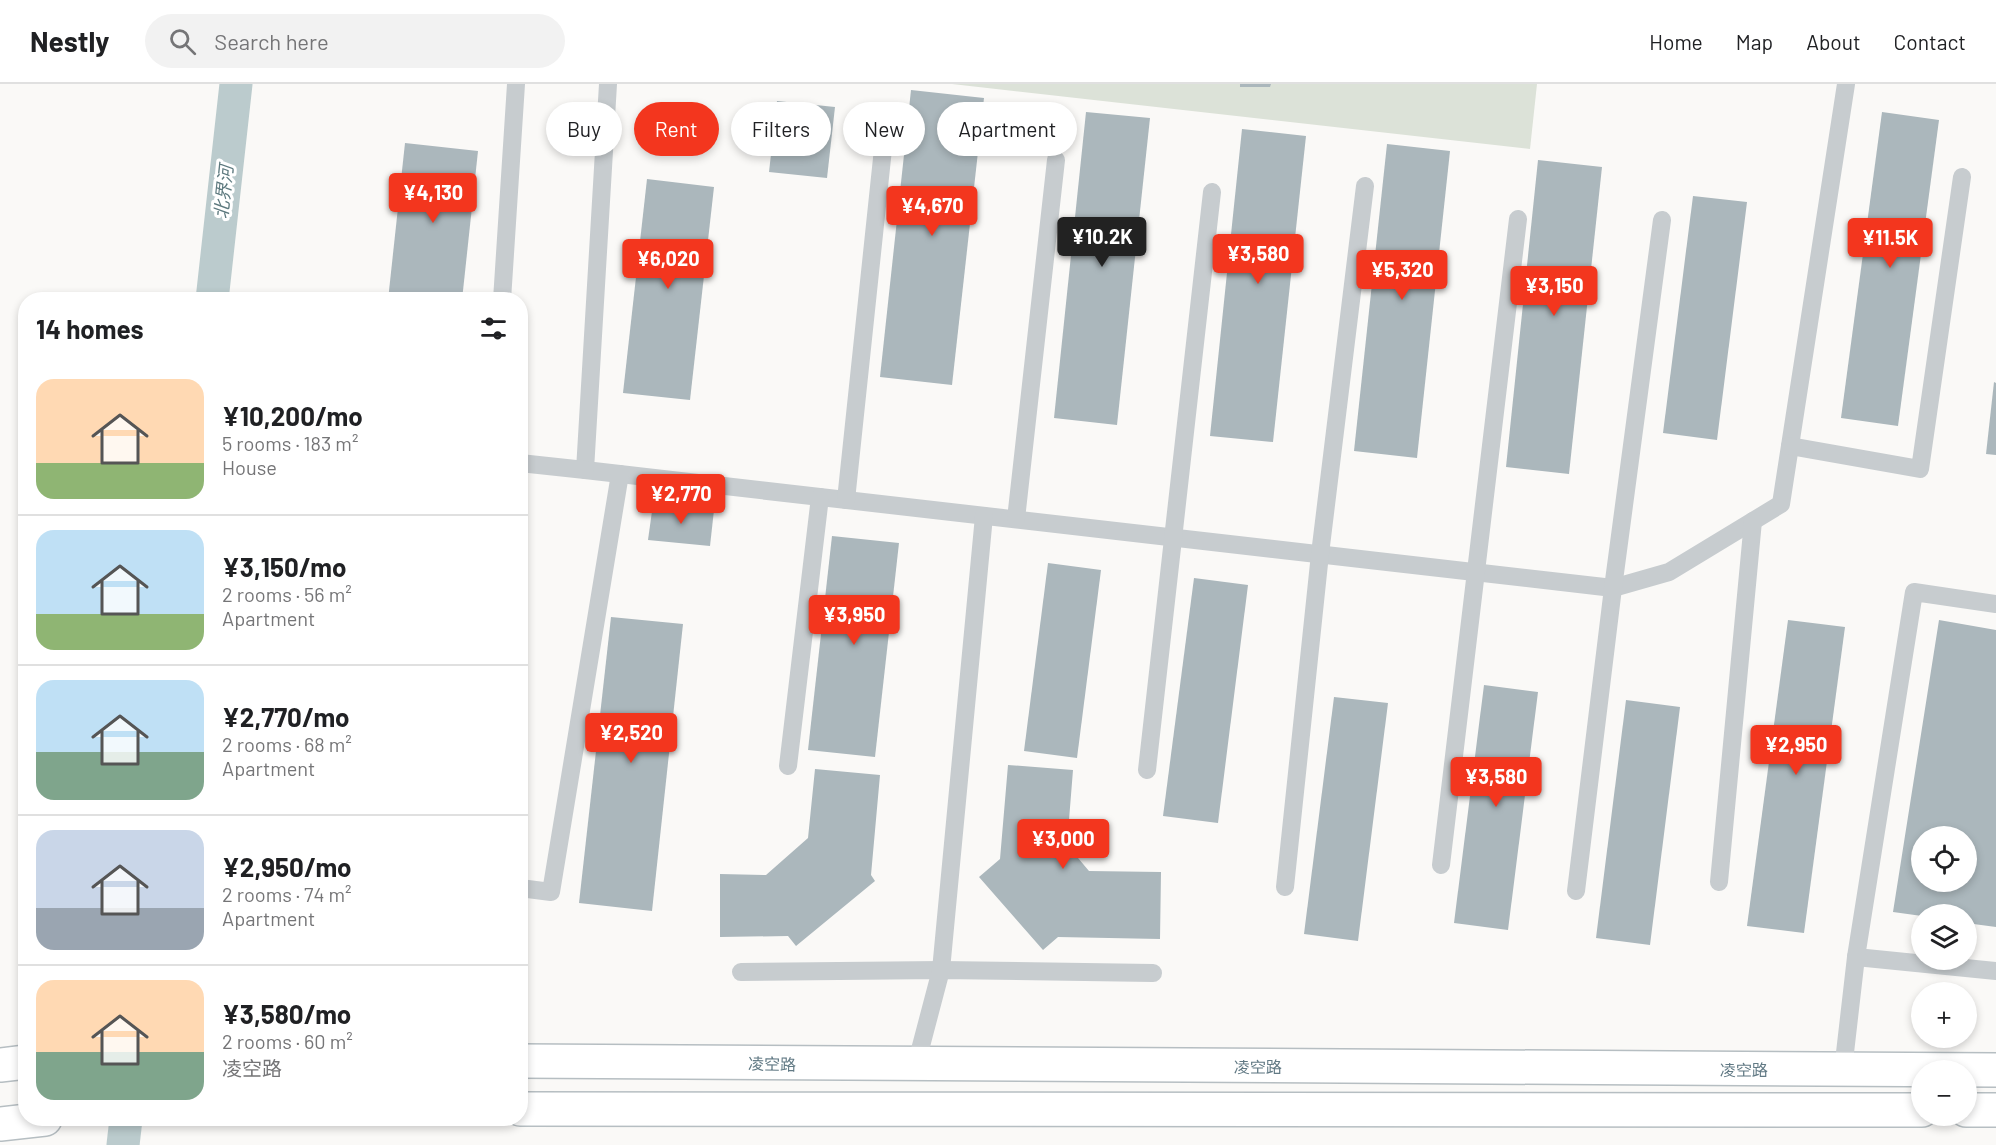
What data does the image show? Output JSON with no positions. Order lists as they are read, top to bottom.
{
  "streets": {
    "street": ["凌空路"]
  },
  "water": ["北界河"],
  "page": {
    "header": "Nestly",
    "search": "Search here",
    "nav": [
      "Home",
      "Map",
      "About",
      "Contact"
    ],
    "chip": [
      "Buy",
      "Rent",
      "Filters",
      "New",
      "Apartment"
    ],
    "price": [
      "¥4,130",
      "¥4,670",
      "¥10.2K",
      "¥11.5K",
      "¥3,580",
      "¥6,020",
      "¥5,320",
      "¥3,150",
      "¥2,770",
      "¥3,950",
      "¥2,520",
      "¥2,950",
      "¥3,580",
      "¥3,000"
    ],
    "heading": "14 homes",
    "list": [
      {
        "name": "¥10,200/mo",
        "note": "5 rooms · 183 m² · House"
      },
      {
        "name": "¥3,150/mo",
        "note": "2 rooms · 56 m² · Apartment"
      },
      {
        "name": "¥2,770/mo",
        "note": "2 rooms · 68 m² · Apartment"
      },
      {
        "name": "¥2,950/mo",
        "note": "2 rooms · 74 m² · Apartment"
      },
      {
        "name": "¥3,580/mo",
        "note": "2 rooms · 60 m² · 凌空路"
      }
    ],
    "map_buttons": ["+", "−"]
  }
}
